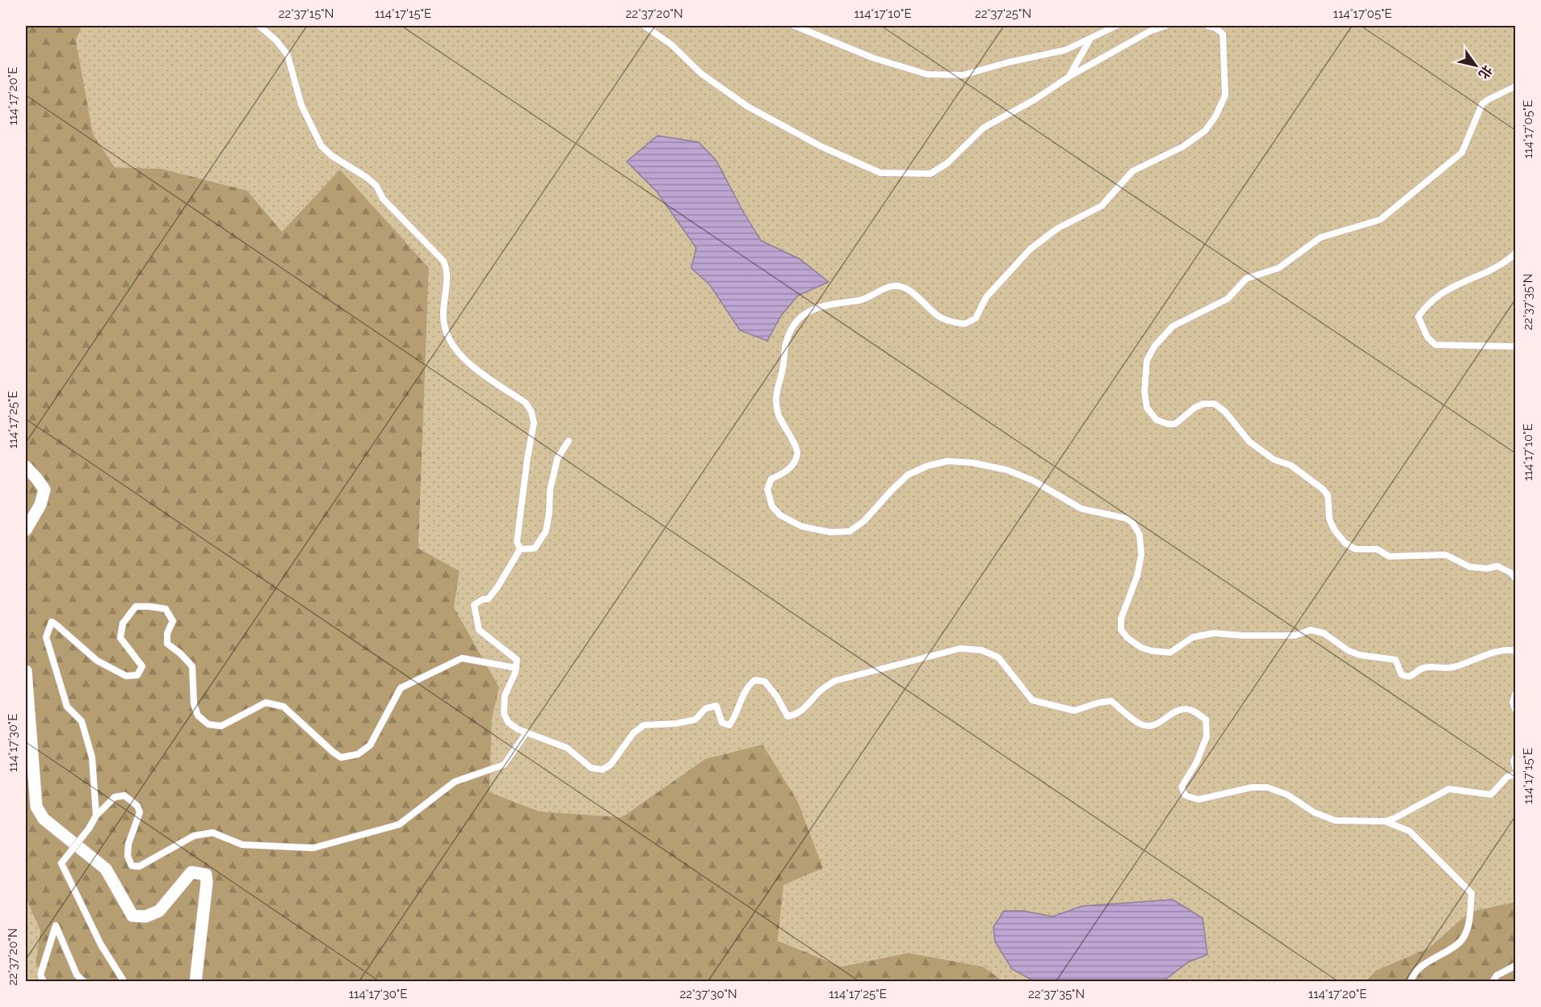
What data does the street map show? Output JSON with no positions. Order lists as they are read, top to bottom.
{
  "north": "bottom right",
  "coordinates": [
    "22°37'15\"N",
    "114°17'15\"E",
    "22°37'20\"N",
    "114°17'10\"E",
    "22°37'25\"N",
    "114°17'05\"E",
    "114°17'20\"E",
    "22°37'35\"N",
    "114°17'25\"E",
    "114°17'30\"E",
    "22°37'30\"N"
  ]
}
